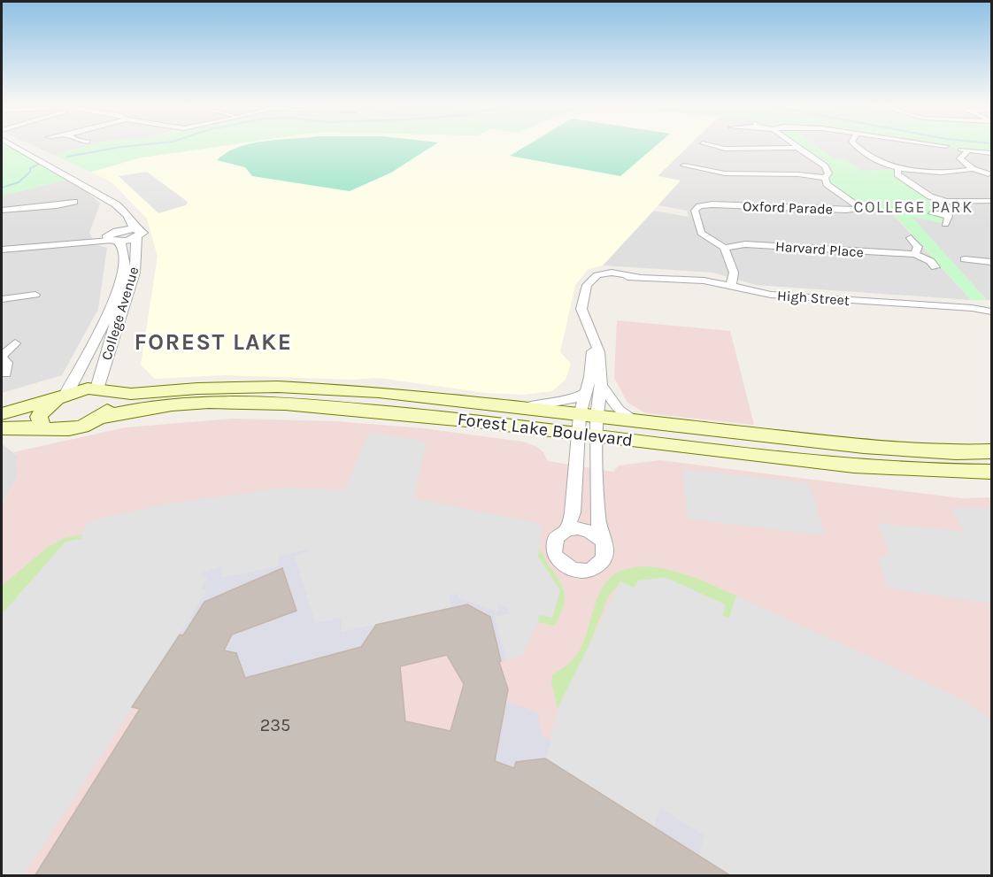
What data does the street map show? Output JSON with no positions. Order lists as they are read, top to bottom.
{
  "streets": {
    "main road": ["Forest Lake Boulevard"],
    "street": [
      "Oxford Parade",
      "Harvard Place",
      "High Street",
      "College Avenue"
    ]
  },
  "crossings": [
    ["High Street", "Forest Lake Boulevard"],
    ["College Avenue", "Forest Lake Boulevard"]
  ],
  "districts": ["COLLEGE PARK", "FOREST LAKE"],
  "house_numbers": ["235"]
}
